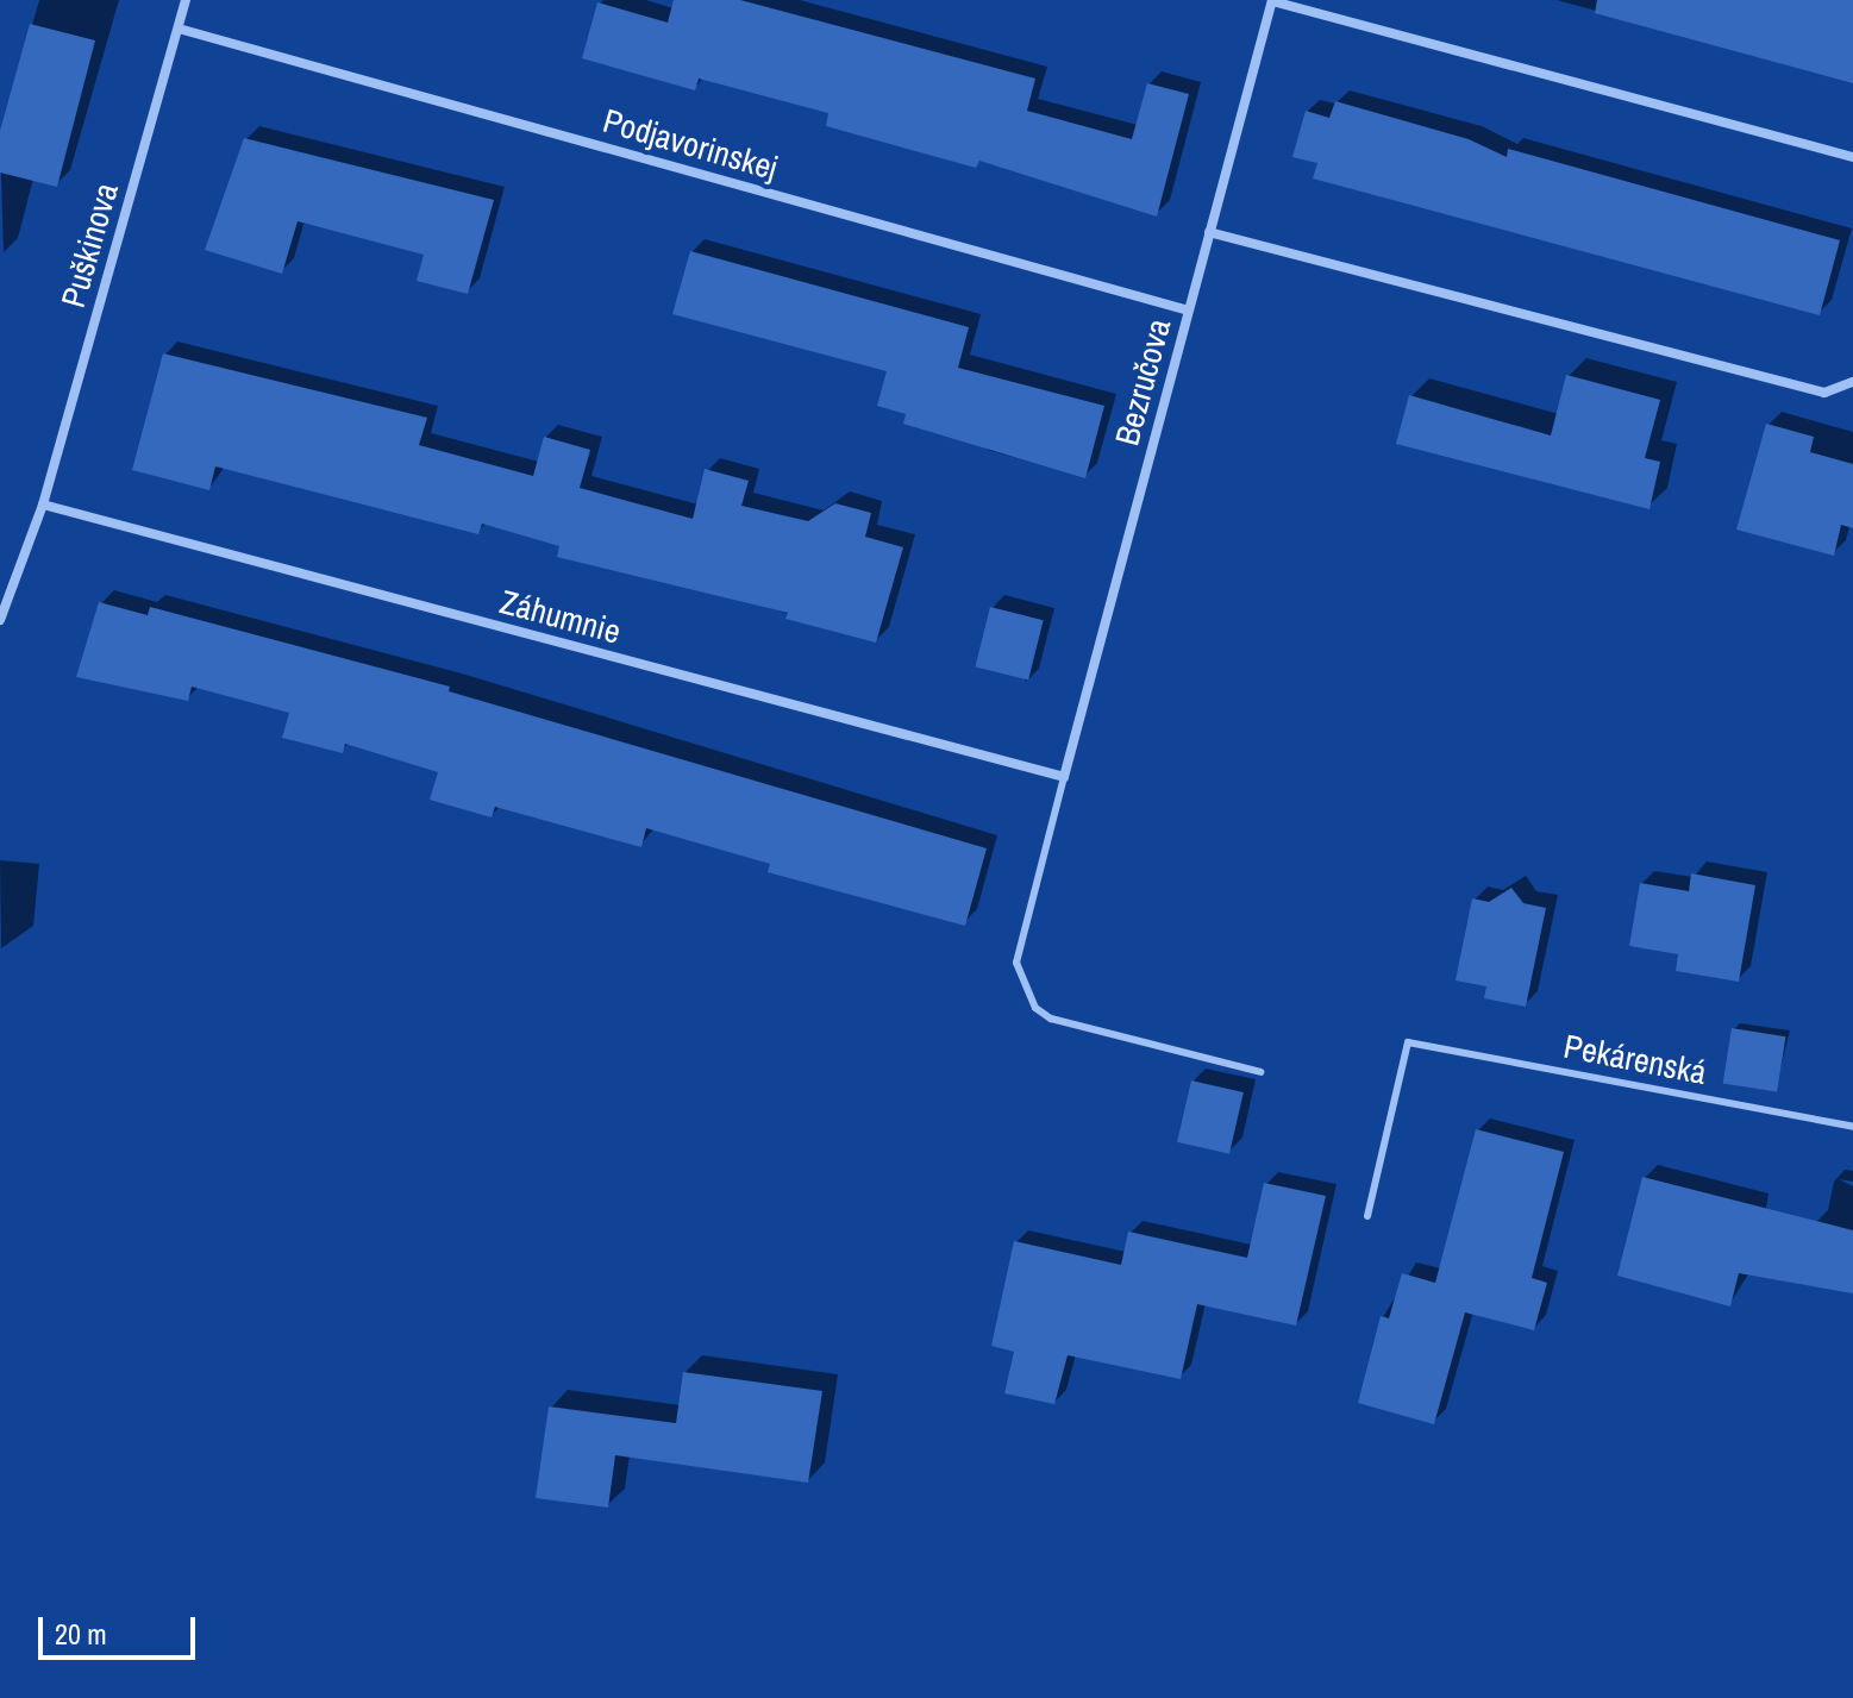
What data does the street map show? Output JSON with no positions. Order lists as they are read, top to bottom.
{
  "streets": {
    "street": [
      "Podjavorinskej",
      "Puškinova",
      "Bezručova",
      "Záhumnie"
    ],
    "lane": ["Pekárenská"]
  },
  "crossings": [
    ["Podjavorinskej", "Puškinova"],
    ["Podjavorinskej", "Bezručova"],
    ["Puškinova", "Záhumnie"],
    ["Bezručova", "Záhumnie"]
  ],
  "scale_bar": "20 m"
}
